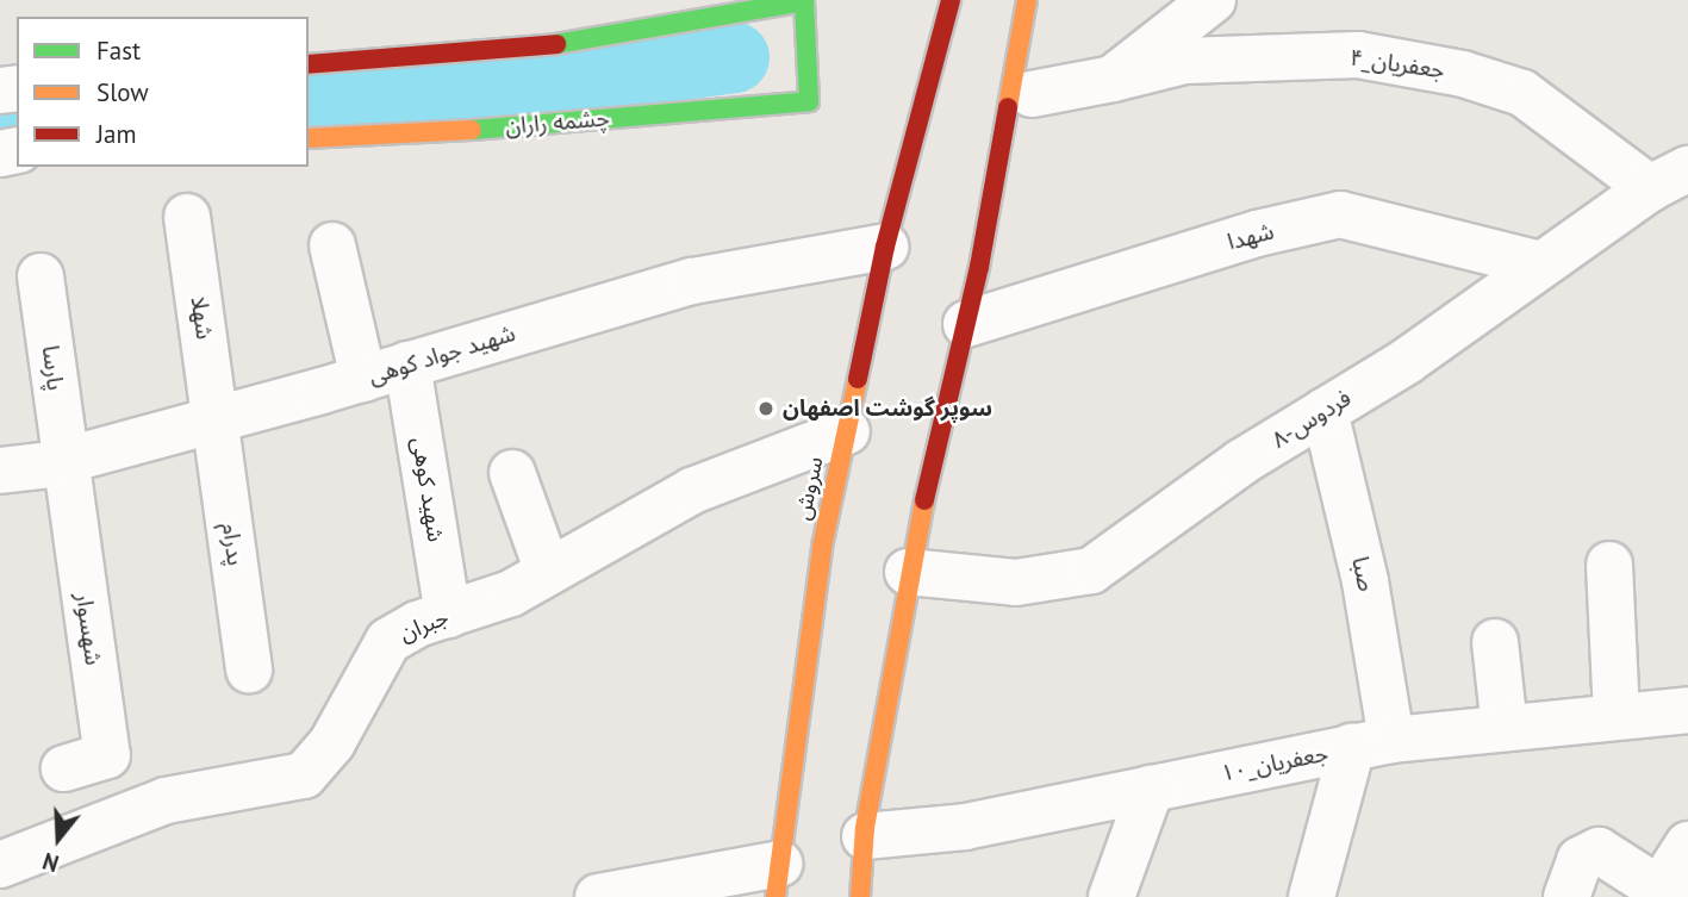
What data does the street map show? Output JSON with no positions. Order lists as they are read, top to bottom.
{
  "streets": {
    "main road": ["چشمه راران", "سروش"],
    "street": [
      "۴_جعفریان",
      "شهدا",
      "شهلا",
      "شهید جواد کوهی",
      "پارسا",
      "۸-فردوس",
      "شهید کوهی",
      "پدرام",
      "صبا",
      "جبران",
      "شهسوار",
      "۱۰_جعفریان"
    ]
  },
  "crossings": [
    ["۴_جعفریان", "۸-فردوس"],
    ["شهدا", "۸-فردوس"],
    ["شهلا", "شهید جواد کوهی"],
    ["شهلا", "پدرام"],
    ["شهید جواد کوهی", "پارسا"],
    ["شهید جواد کوهی", "سروش"],
    ["شهید جواد کوهی", "شهید کوهی"],
    ["شهید جواد کوهی", "پدرام"],
    ["شهید جواد کوهی", "شهسوار"],
    ["پارسا", "شهسوار"],
    ["۸-فردوس", "صبا"],
    ["سروش", "جبران"],
    ["شهید کوهی", "جبران"],
    ["صبا", "۱۰_جعفریان"]
  ],
  "places": ["سوپر گوشت اصفهان"],
  "legend": ["Fast", "Slow", "Jam"],
  "north": "bottom"
}
